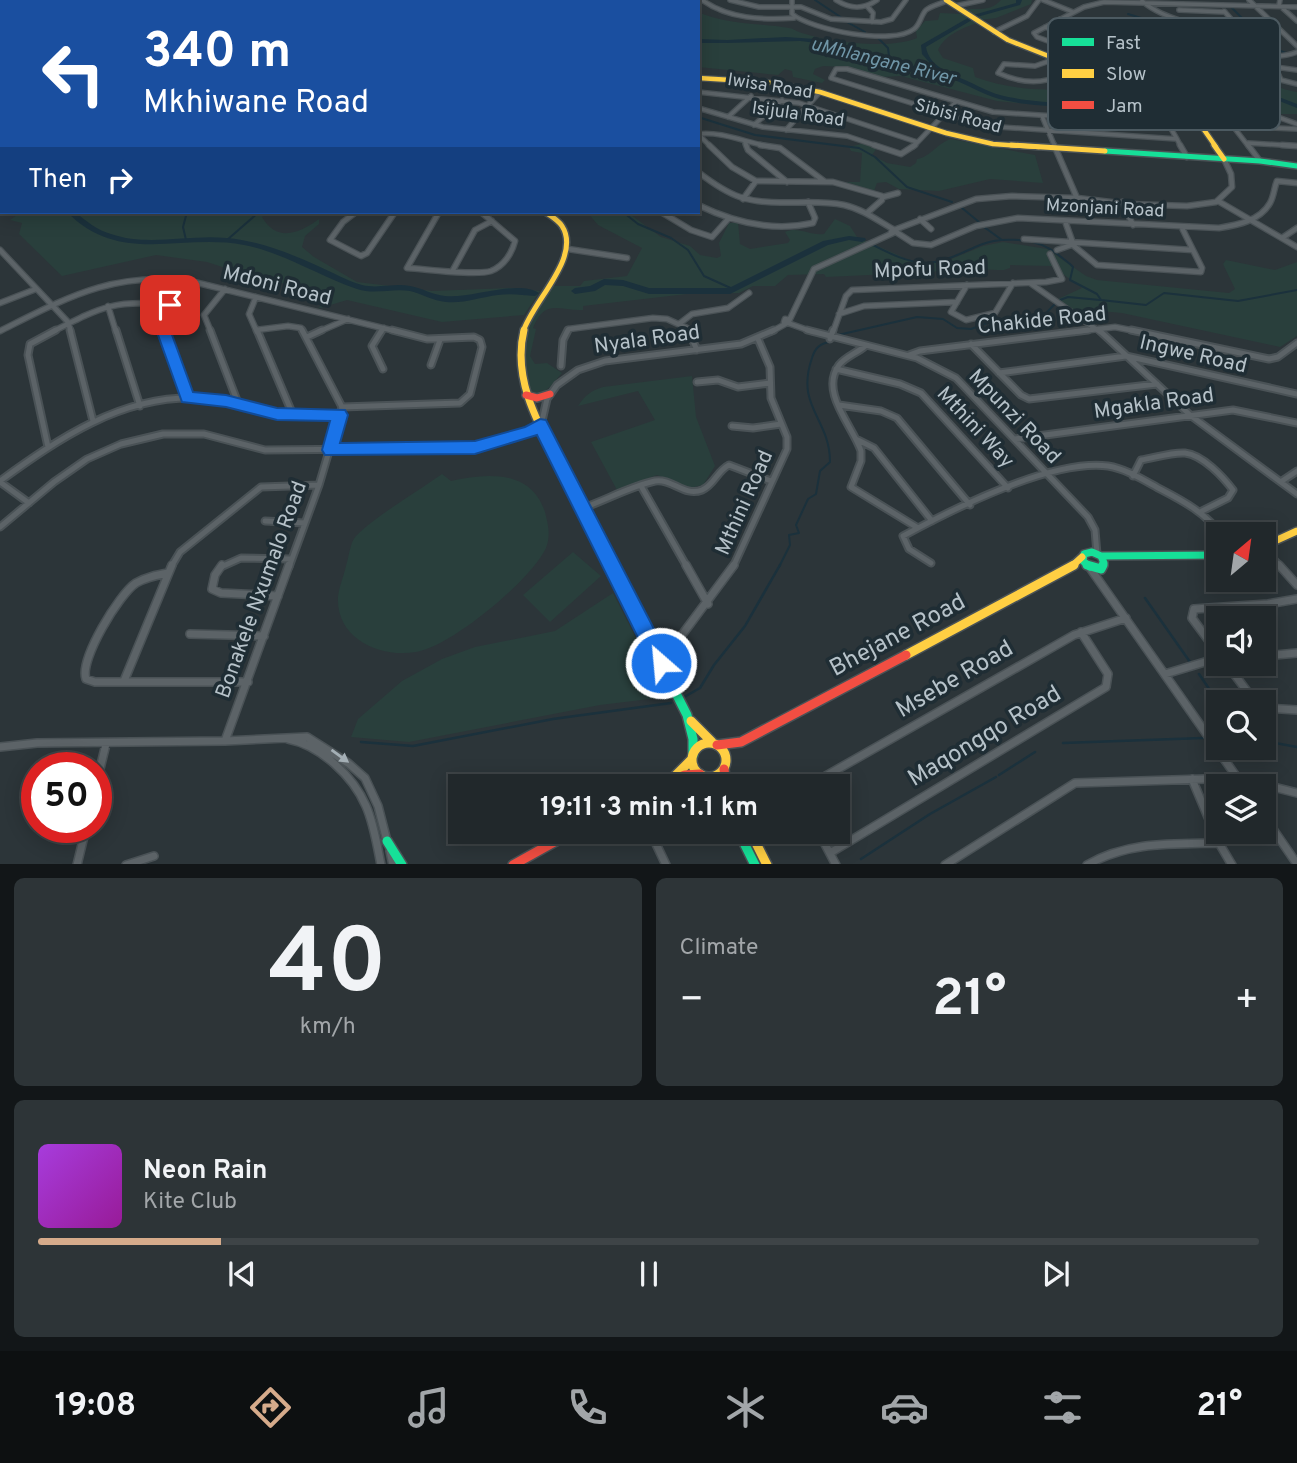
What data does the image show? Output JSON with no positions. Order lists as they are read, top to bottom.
{
  "streets": {
    "street": [
      "Iwisa Road",
      "Isijula Road",
      "Sibisi Road",
      "Mzonjani Road",
      "Mpofu Road",
      "Mdoni Road",
      "Chakide Road",
      "Nyala Road",
      "Ingwe Road",
      "Mgakla Road",
      "Mpunzi Road",
      "Mthini Way",
      "Mthini Road",
      "Bonakele Nxumalo Road",
      "Bhejane Road",
      "Msebe Road",
      "Maqongqo Road"
    ]
  },
  "crossings": [
    ["Iwisa Road", "Isijula Road"],
    ["Mpofu Road", "Mpunzi Road"],
    ["Mdoni Road", "Bonakele Nxumalo Road"],
    ["Chakide Road", "Mpunzi Road"],
    ["Nyala Road", "Mpunzi Road"],
    ["Nyala Road", "Mthini Road"],
    ["Mgakla Road", "Mpunzi Road"],
    ["Msebe Road", "Maqongqo Road"]
  ],
  "water": ["uMhlangane River"],
  "legend": ["Fast", "Slow", "Jam"],
  "north": "top right",
  "page": {
    "turn": ["340 m", "Mkhiwane Road"],
    "then": "Then",
    "limit": "50",
    "trip": "19:11 · 3 min · 1.1 km",
    "tile": [
      ["40", "km/h"],
      "Climate"
    ],
    "heat": ["−", "21°", "+"],
    "song": ["Neon Rain", "Kite Club"],
    "tabs": ["19:08", "21°"]
  }
}
